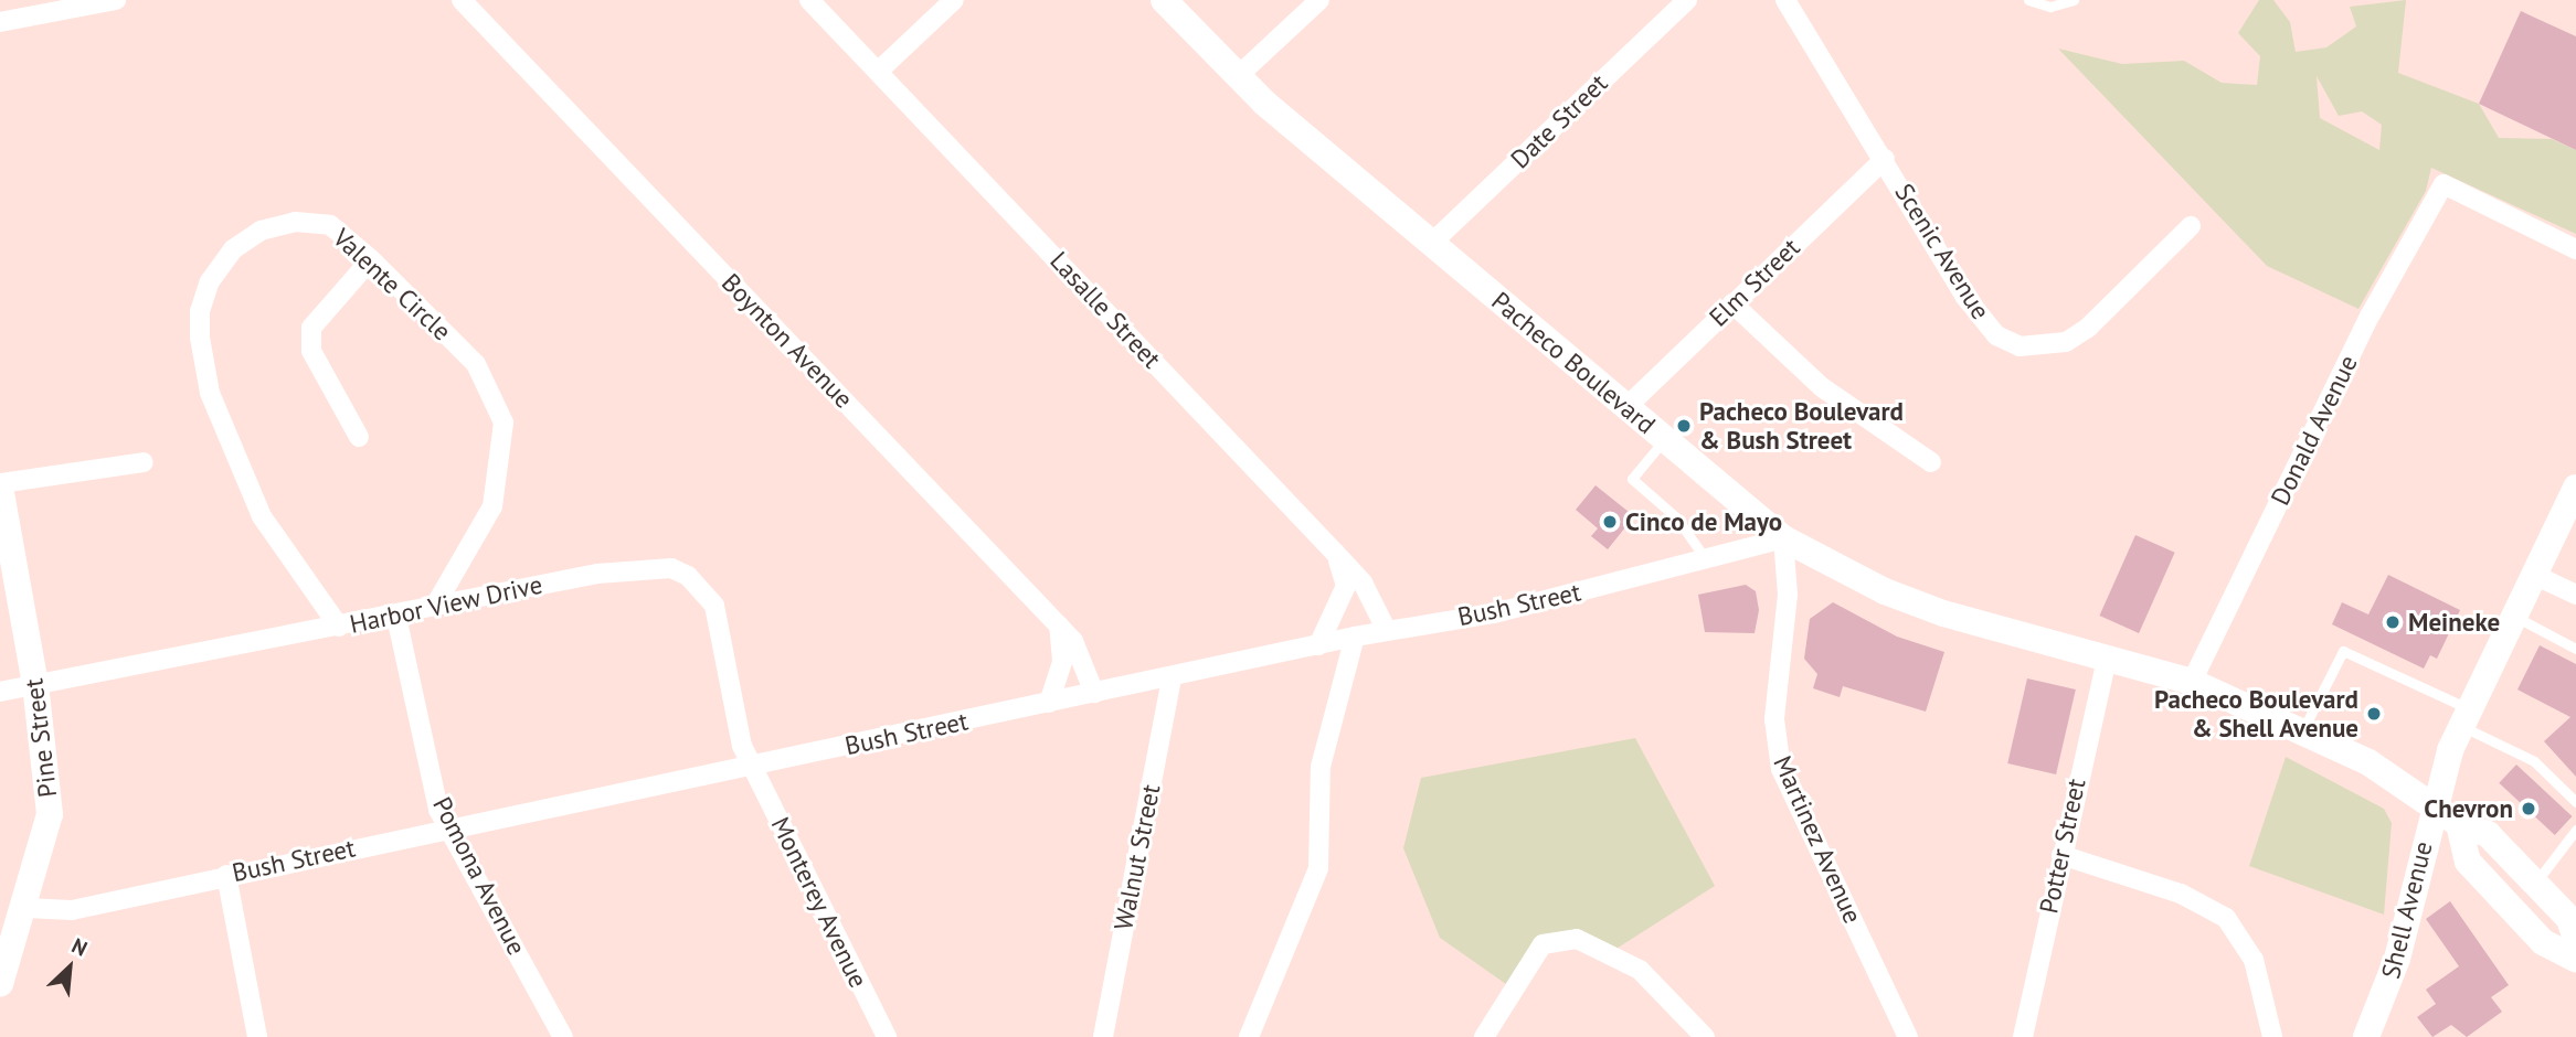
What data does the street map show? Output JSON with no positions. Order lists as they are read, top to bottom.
{
  "streets": {
    "main road": ["Pacheco Boulevard", "Pine Street", "Shell Avenue"],
    "street": [
      "Date Street",
      "Scenic Avenue",
      "Elm Street",
      "Valente Circle",
      "Lasalle Street",
      "Boynton Avenue",
      "Donald Avenue",
      "Harbor View Drive",
      "Bush Street",
      "Martinez Avenue",
      "Potter Street",
      "Walnut Street",
      "Pomona Avenue",
      "Monterey Avenue"
    ]
  },
  "crossings": [
    ["Date Street", "Pacheco Boulevard"],
    ["Scenic Avenue", "Elm Street"],
    ["Elm Street", "Pacheco Boulevard"],
    ["Valente Circle", "Harbor View Drive"],
    ["Lasalle Street", "Bush Street"],
    ["Boynton Avenue", "Bush Street"],
    ["Pacheco Boulevard", "Donald Avenue"],
    ["Pacheco Boulevard", "Bush Street"],
    ["Pacheco Boulevard", "Martinez Avenue"],
    ["Pacheco Boulevard", "Potter Street"],
    ["Pacheco Boulevard", "Shell Avenue"],
    ["Harbor View Drive", "Bush Street"],
    ["Harbor View Drive", "Pine Street"],
    ["Harbor View Drive", "Pomona Avenue"],
    ["Harbor View Drive", "Monterey Avenue"],
    ["Bush Street", "Pine Street"],
    ["Bush Street", "Martinez Avenue"],
    ["Bush Street", "Walnut Street"],
    ["Bush Street", "Pomona Avenue"],
    ["Bush Street", "Monterey Avenue"]
  ],
  "places": [
    "Pacheco Boulevard & Bush Street",
    "Cinco de Mayo",
    "Meineke",
    "Pacheco Boulevard & Shell Avenue",
    "Chevron"
  ],
  "north": "top right"
}
